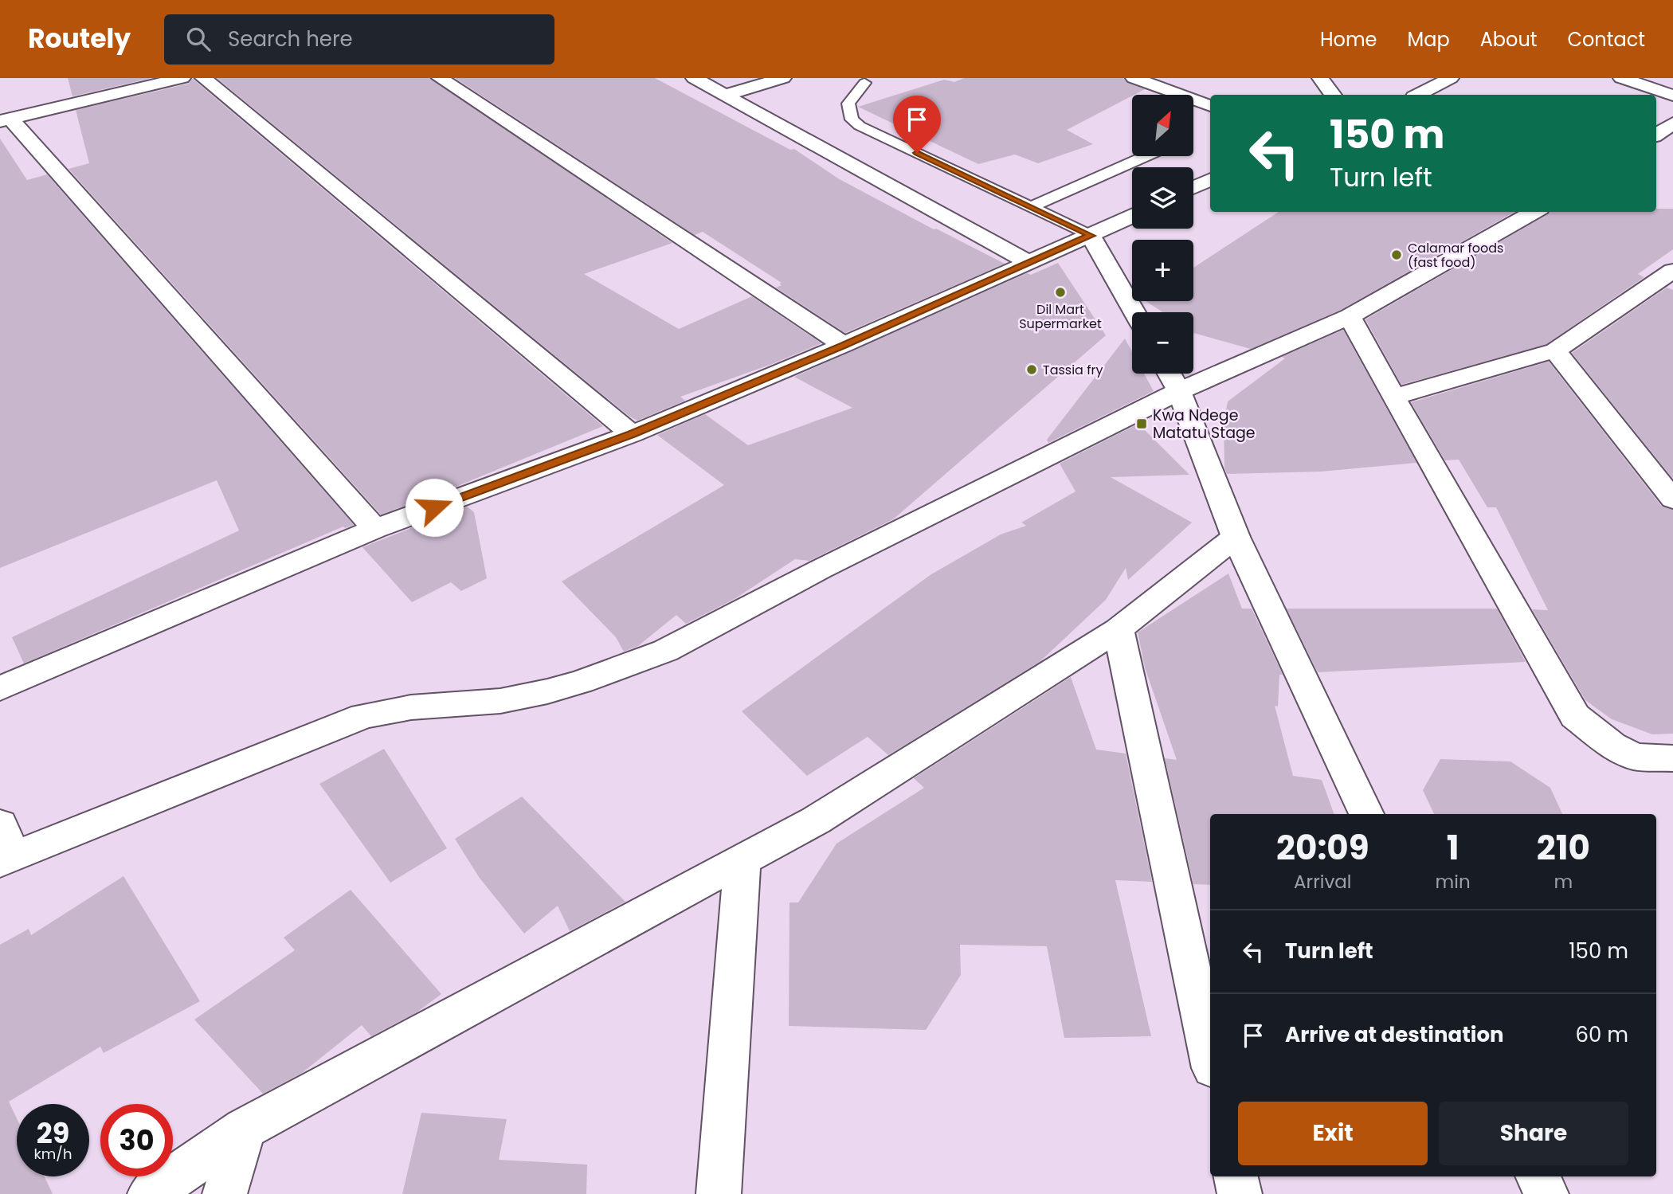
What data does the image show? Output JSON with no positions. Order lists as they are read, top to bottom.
{
  "places": {
    "other": ["Calamar foods (fast food)", "Dil Mart Supermarket", "Tassia fry"],
    "transit": ["Kwa Ndege Matatu Stage"]
  },
  "north": "top right",
  "page": {
    "header": "Routely",
    "search": "Search here",
    "nav": [
      "Home",
      "Map",
      "About",
      "Contact"
    ],
    "map_buttons": ["+", "−"],
    "turn": ["150 m", "Turn left"],
    "eta": [
      "20:09",
      "Arrival",
      "1",
      "min",
      "210",
      "m"
    ],
    "list": [
      {
        "name": "Turn left",
        "value": "150 m"
      },
      {
        "name": "Arrive at destination",
        "value": "60 m"
      }
    ],
    "buttons": ["Exit", "Share"],
    "speed": "29 km/h",
    "limit": "30"
  }
}
